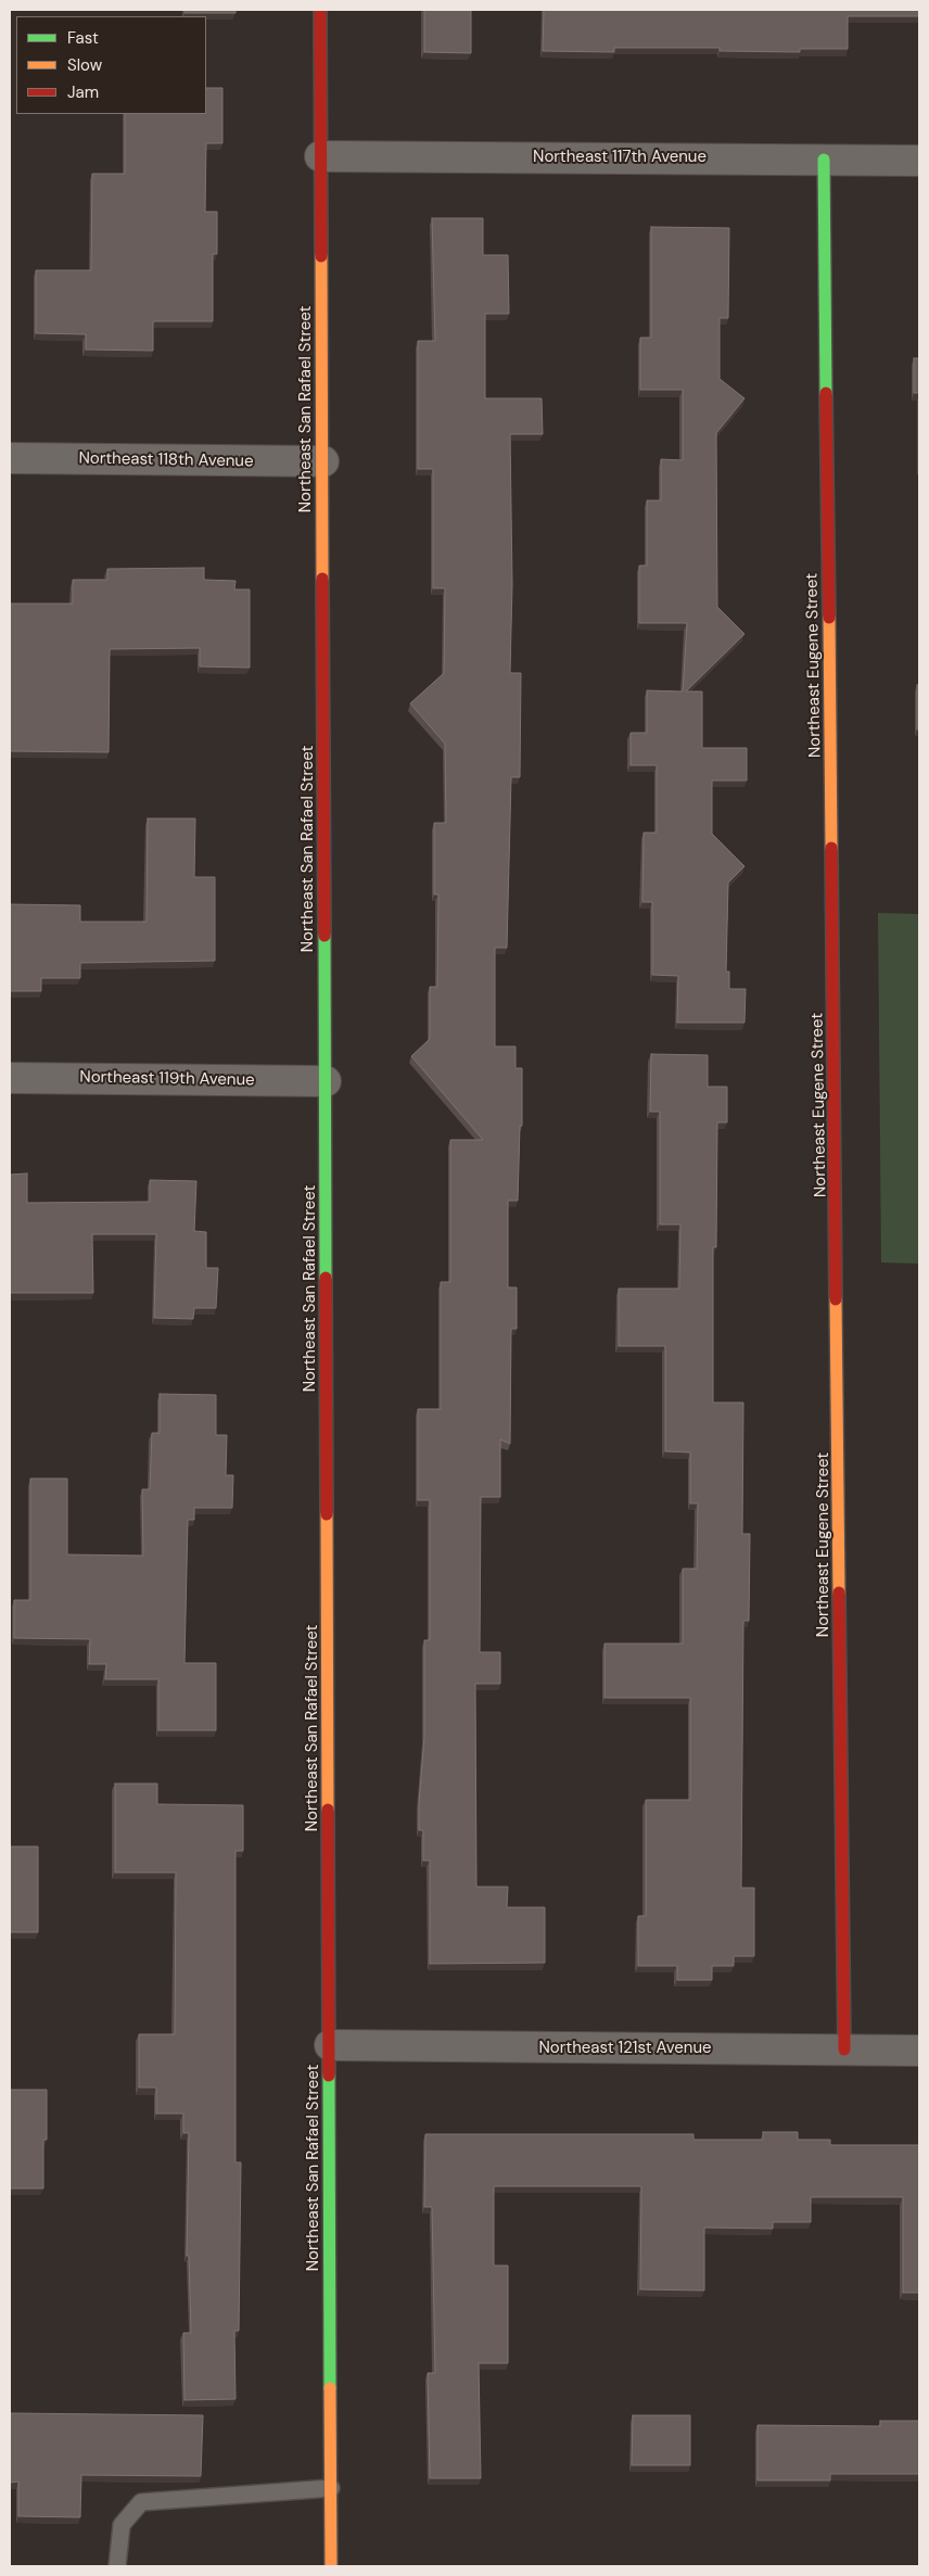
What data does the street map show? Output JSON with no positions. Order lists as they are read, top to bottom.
{
  "streets": {
    "street": [
      "Northeast 117th Avenue",
      "Northeast San Rafael Street",
      "Northeast 118th Avenue",
      "Northeast Eugene Street",
      "Northeast 119th Avenue",
      "Northeast 121st Avenue"
    ]
  },
  "crossings": [
    ["Northeast 117th Avenue", "Northeast San Rafael Street"],
    ["Northeast 117th Avenue", "Northeast Eugene Street"],
    ["Northeast San Rafael Street", "Northeast 118th Avenue"],
    ["Northeast San Rafael Street", "Northeast 119th Avenue"],
    ["Northeast San Rafael Street", "Northeast 121st Avenue"],
    ["Northeast Eugene Street", "Northeast 121st Avenue"]
  ],
  "legend": ["Fast", "Slow", "Jam"]
}
